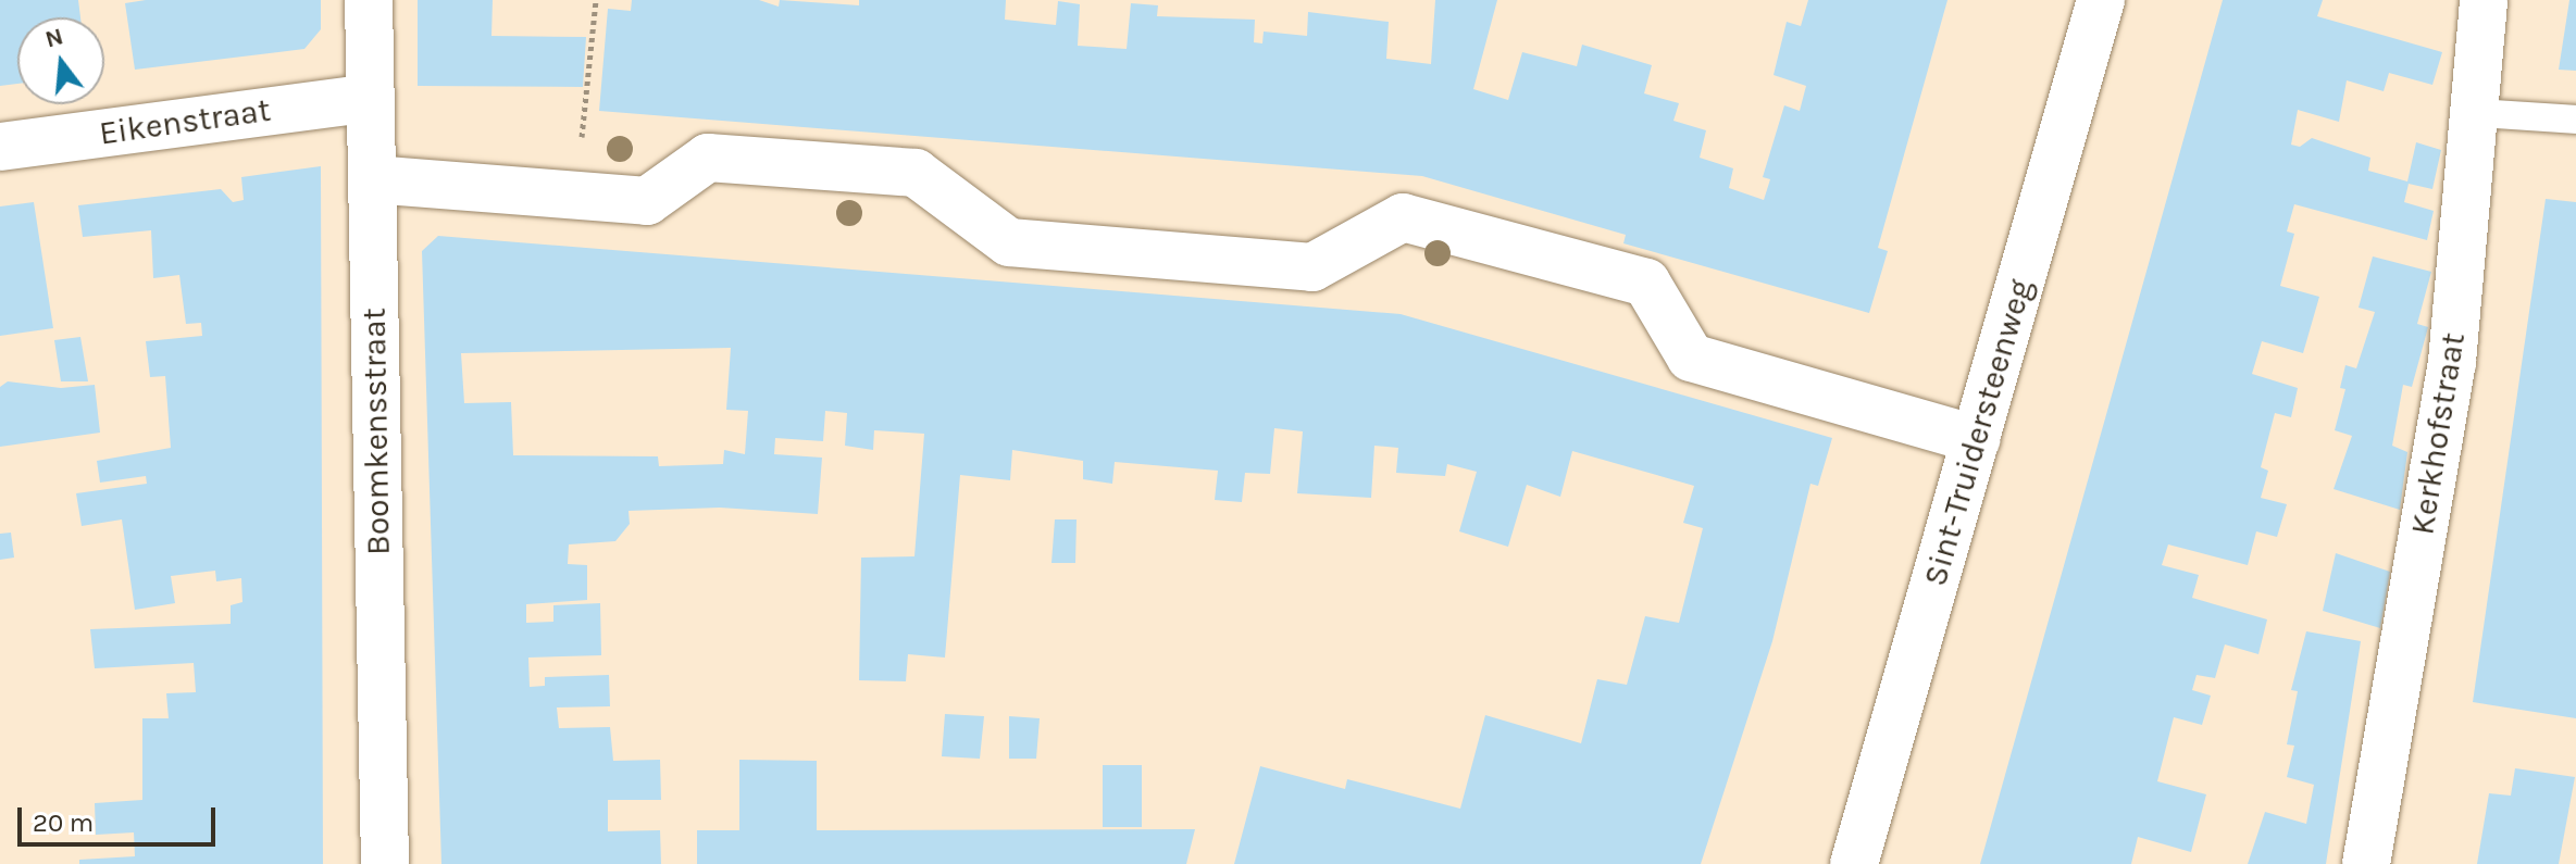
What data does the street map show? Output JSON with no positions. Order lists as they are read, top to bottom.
{
  "streets": {
    "street": [
      "Eikenstraat",
      "Boomkensstraat",
      "Sint-Truidersteenweg",
      "Kerkhofstraat"
    ]
  },
  "crossings": [
    ["Eikenstraat", "Boomkensstraat"]
  ],
  "scale_bar": "20 m",
  "north": "top"
}
